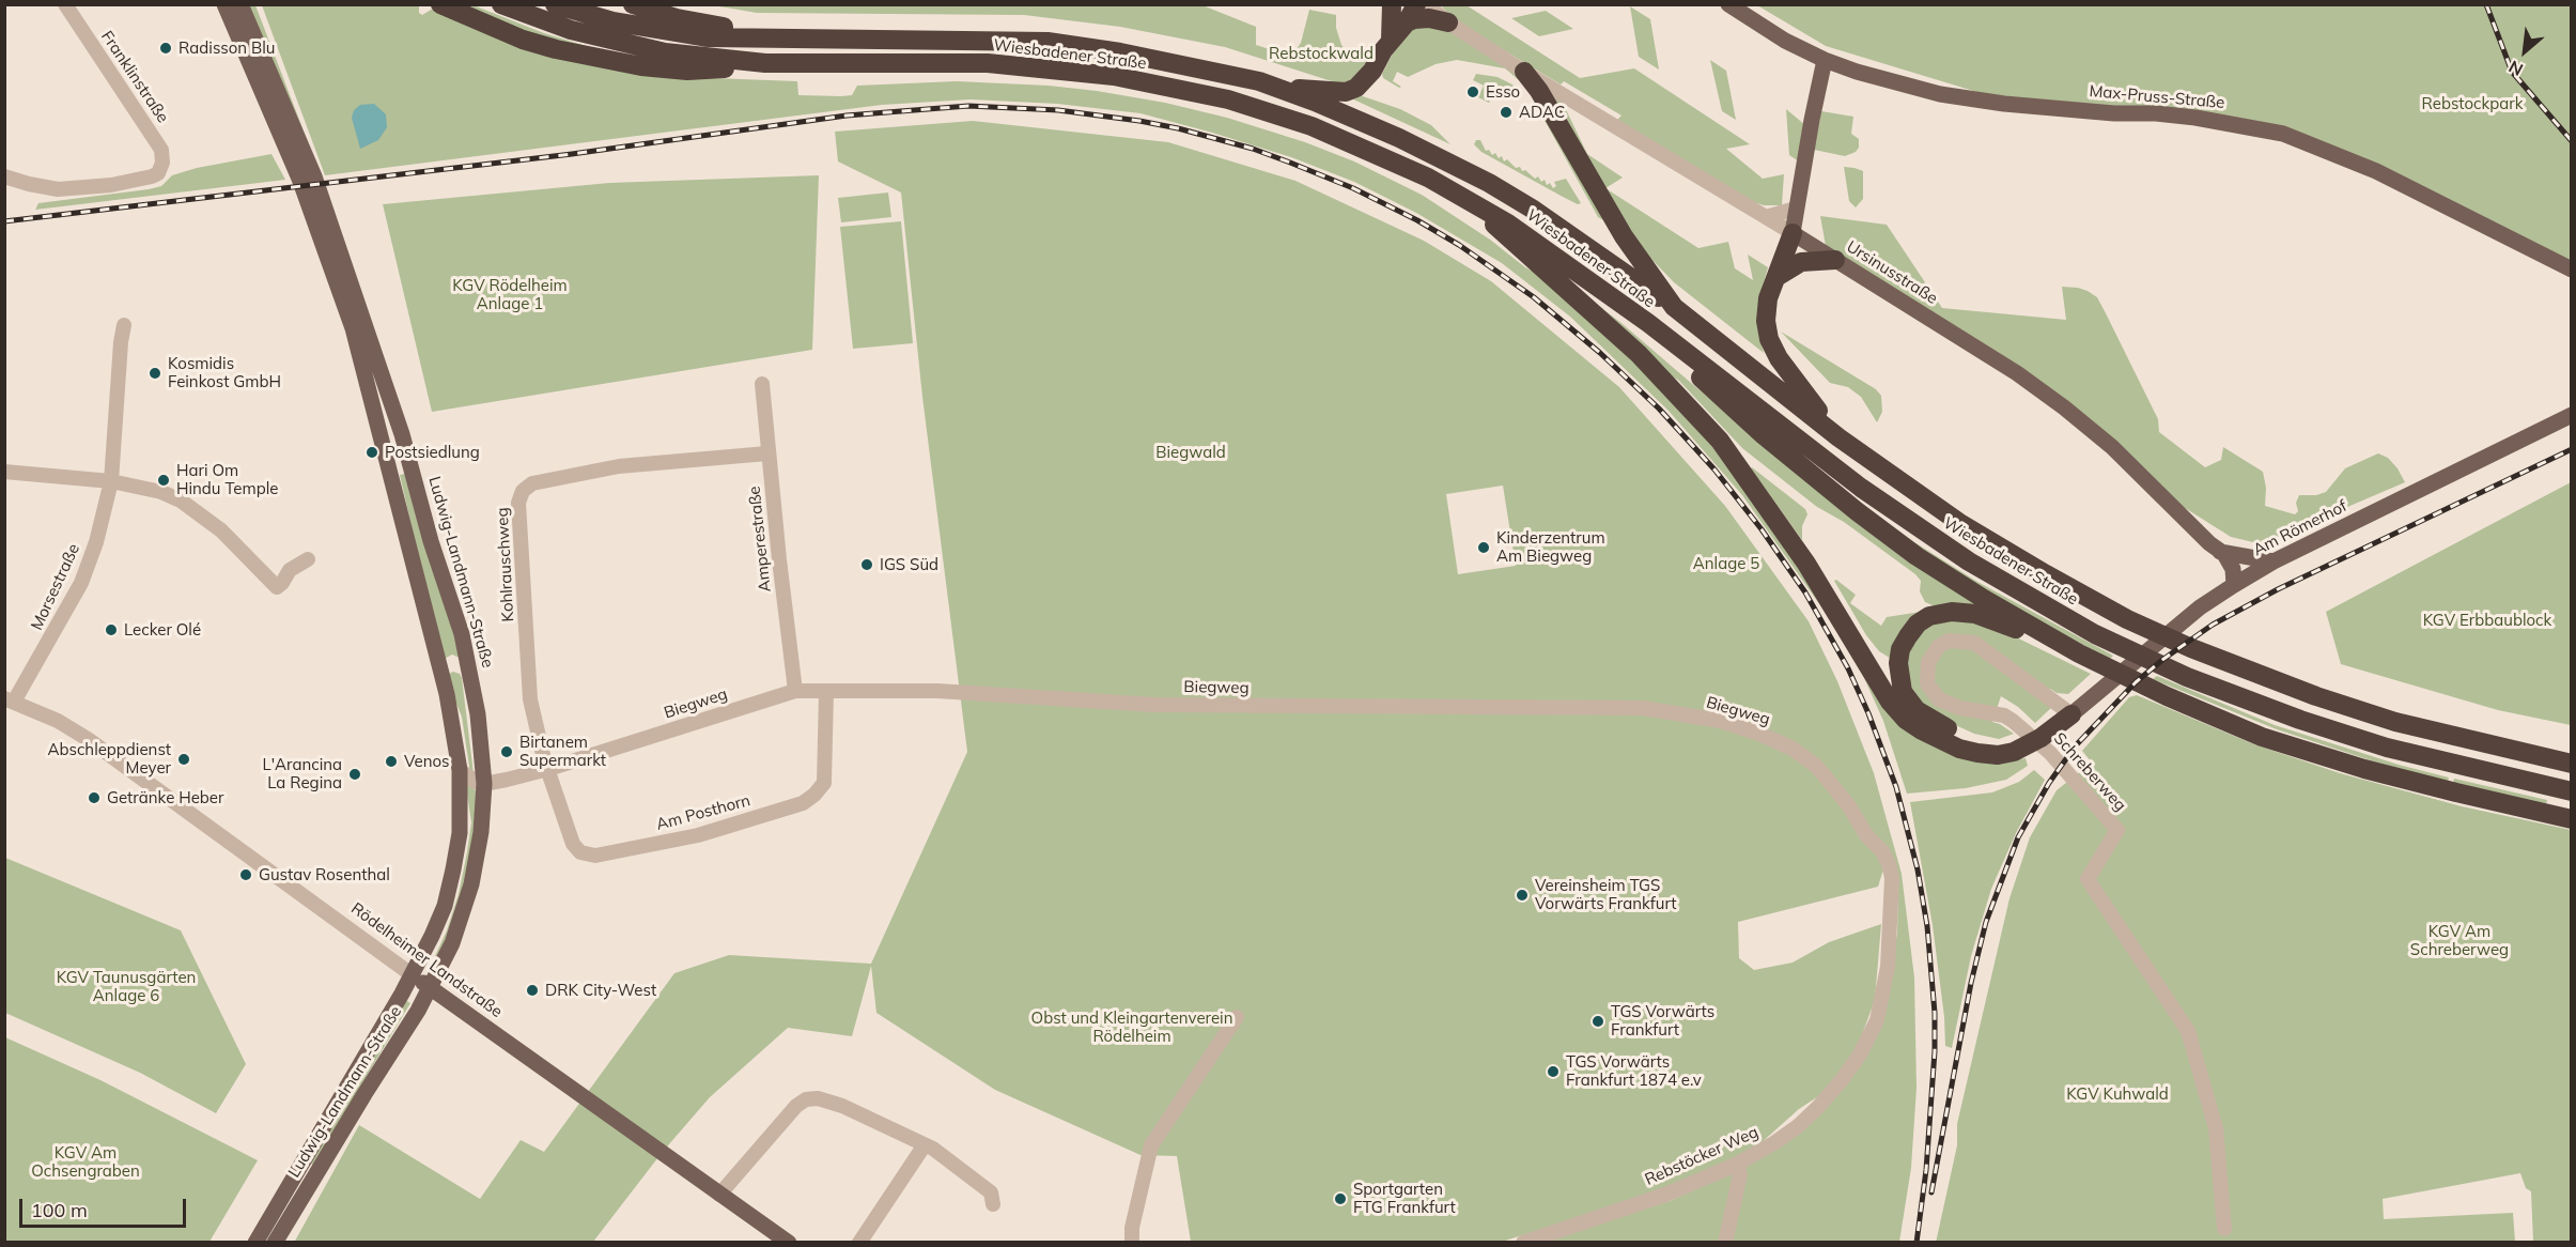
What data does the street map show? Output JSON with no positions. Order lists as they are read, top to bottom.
{
  "streets": {
    "highway": ["Wiesbadener Straße"],
    "main road": [
      "Max-Pruss-Straße",
      "Ursinusstraße",
      "Am Römerhof",
      "Ludwig-Landmann-Straße",
      "Rödelheimer Landstraße"
    ],
    "street": [
      "Franklinstraße",
      "Amperestraße",
      "Kohlrauschweg",
      "Morsestraße",
      "Biegweg",
      "Schreberweg",
      "Am Posthorn",
      "Rebstöcker Weg"
    ]
  },
  "crossings": [
    ["Ursinusstraße", "Am Römerhof"],
    ["Am Römerhof", "Schreberweg"],
    ["Amperestraße", "Kohlrauschweg"],
    ["Amperestraße", "Biegweg"],
    ["Kohlrauschweg", "Biegweg"],
    ["Kohlrauschweg", "Am Posthorn"],
    ["Ludwig-Landmann-Straße", "Biegweg"],
    ["Ludwig-Landmann-Straße", "Rödelheimer Landstraße"],
    ["Morsestraße", "Rödelheimer Landstraße"],
    ["Biegweg", "Am Posthorn"],
    ["Biegweg", "Rebstöcker Weg"]
  ],
  "parks": [
    "Rebstockwald",
    "Rebstockpark",
    "KGV Rödelheim Anlage 1",
    "Biegwald",
    "Anlage 5",
    "KGV Erbbaublock",
    "KGV Am Schreberweg",
    "KGV Taunusgärten Anlage 6",
    "Obst und Kleingartenverein Rödelheim",
    "KGV Kuhwald",
    "KGV Am Ochsengraben"
  ],
  "places": [
    "Radisson Blu",
    "Esso",
    "ADAC",
    "Kosmidis Feinkost GmbH",
    "Postsiedlung",
    "Hari Om Hindu Temple",
    "Kinderzentrum Am Biegweg",
    "IGS Süd",
    "Lecker Olé",
    "Birtanem Supermarkt",
    "Abschleppdienst Meyer",
    "Venos",
    "L'Arancina La Regina",
    "Getränke Heber",
    "Gustav Rosenthal",
    "Vereinsheim TGS Vorwärts Frankfurt",
    "DRK City-West",
    "TGS Vorwärts Frankfurt",
    "TGS Vorwärts Frankfurt 1874 e.v",
    "Sportgarten FTG Frankfurt"
  ],
  "scale_bar": "100 m",
  "north": "bottom left"
}
